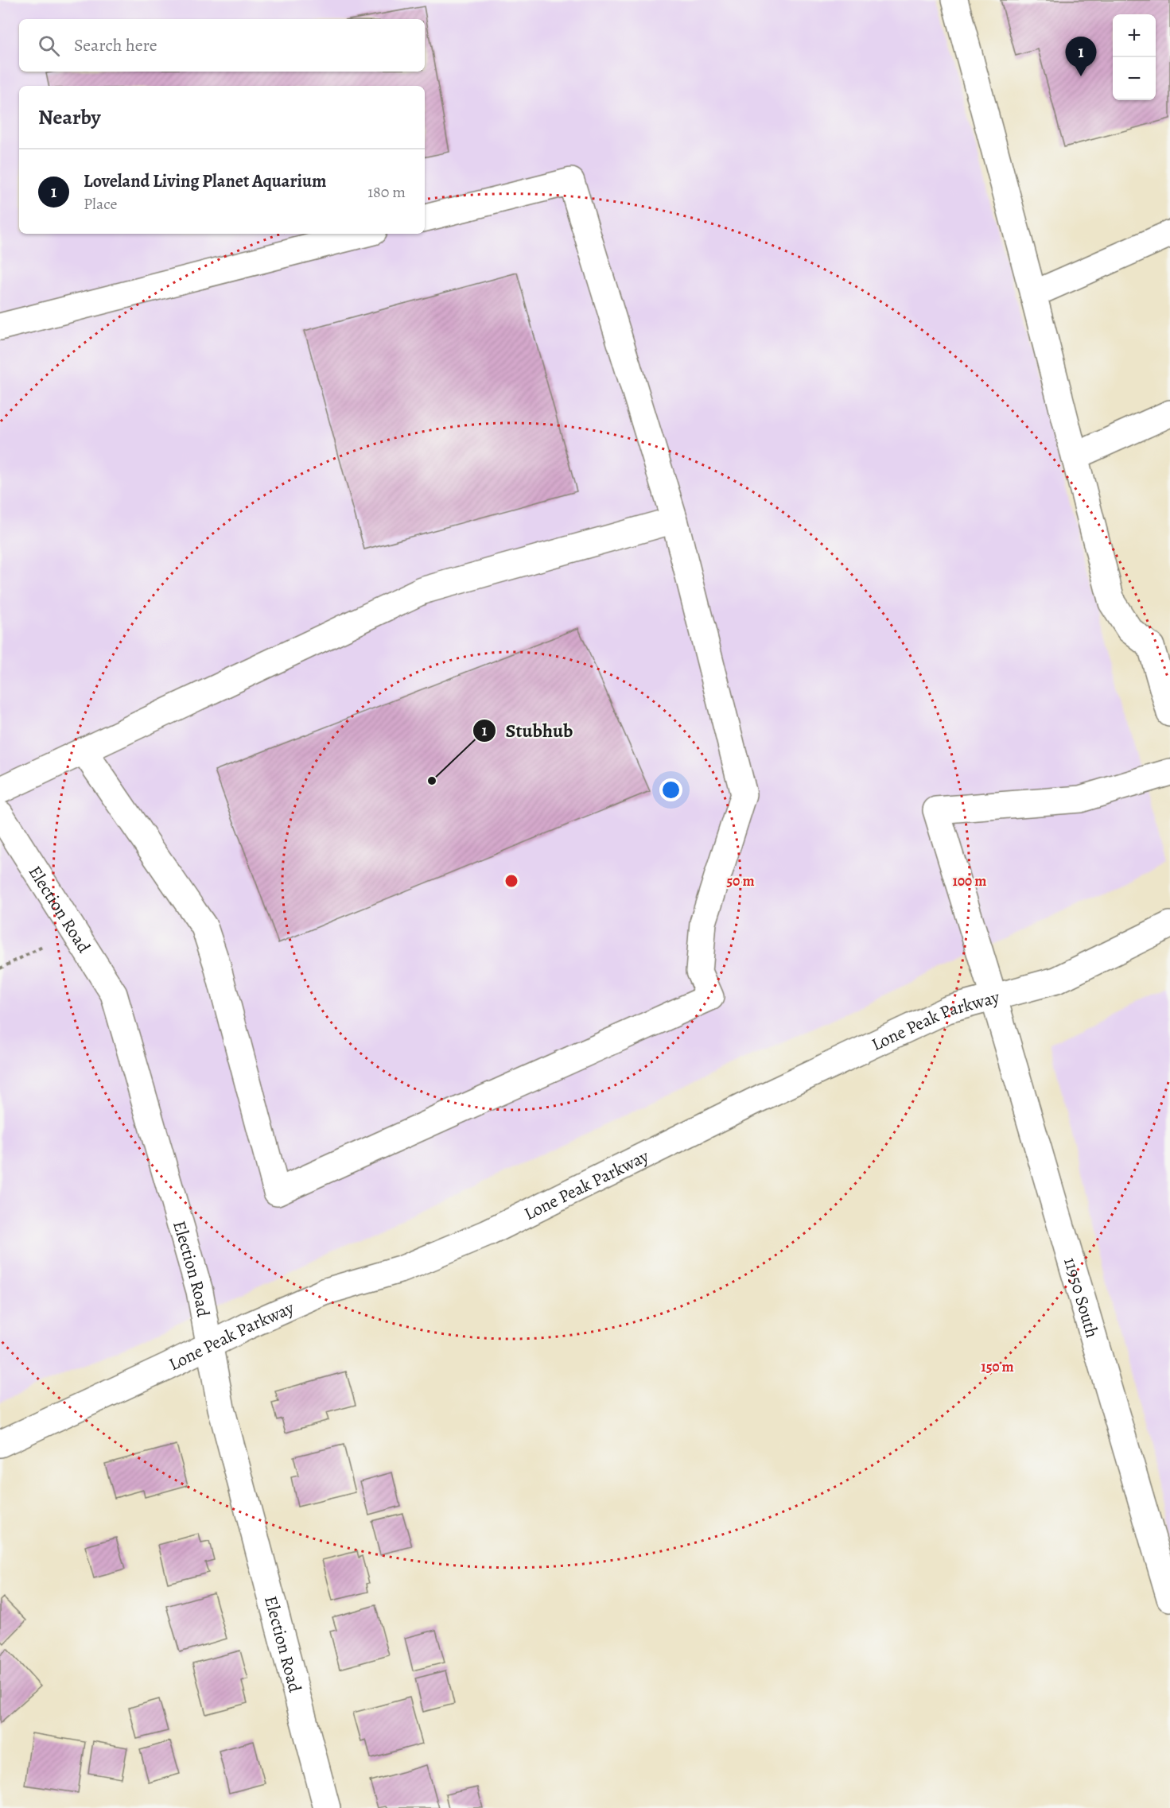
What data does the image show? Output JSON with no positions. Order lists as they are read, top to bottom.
{
  "streets": {
    "street": ["Election Road", "Lone Peak Parkway", "11950 South"]
  },
  "crossings": [
    ["Election Road", "Lone Peak Parkway"],
    ["Lone Peak Parkway", "11950 South"]
  ],
  "places": ["Stubhub"],
  "page": {
    "map_buttons": ["+", "−"],
    "search": "Search here",
    "pins": "1",
    "heading": "Nearby",
    "list": [
      {
        "mark": "1",
        "name": "Loveland Living Planet Aquarium",
        "note": "Place",
        "value": "180 m"
      }
    ]
  },
  "rings": ["50 m", "100 m", "150 m"]
}
